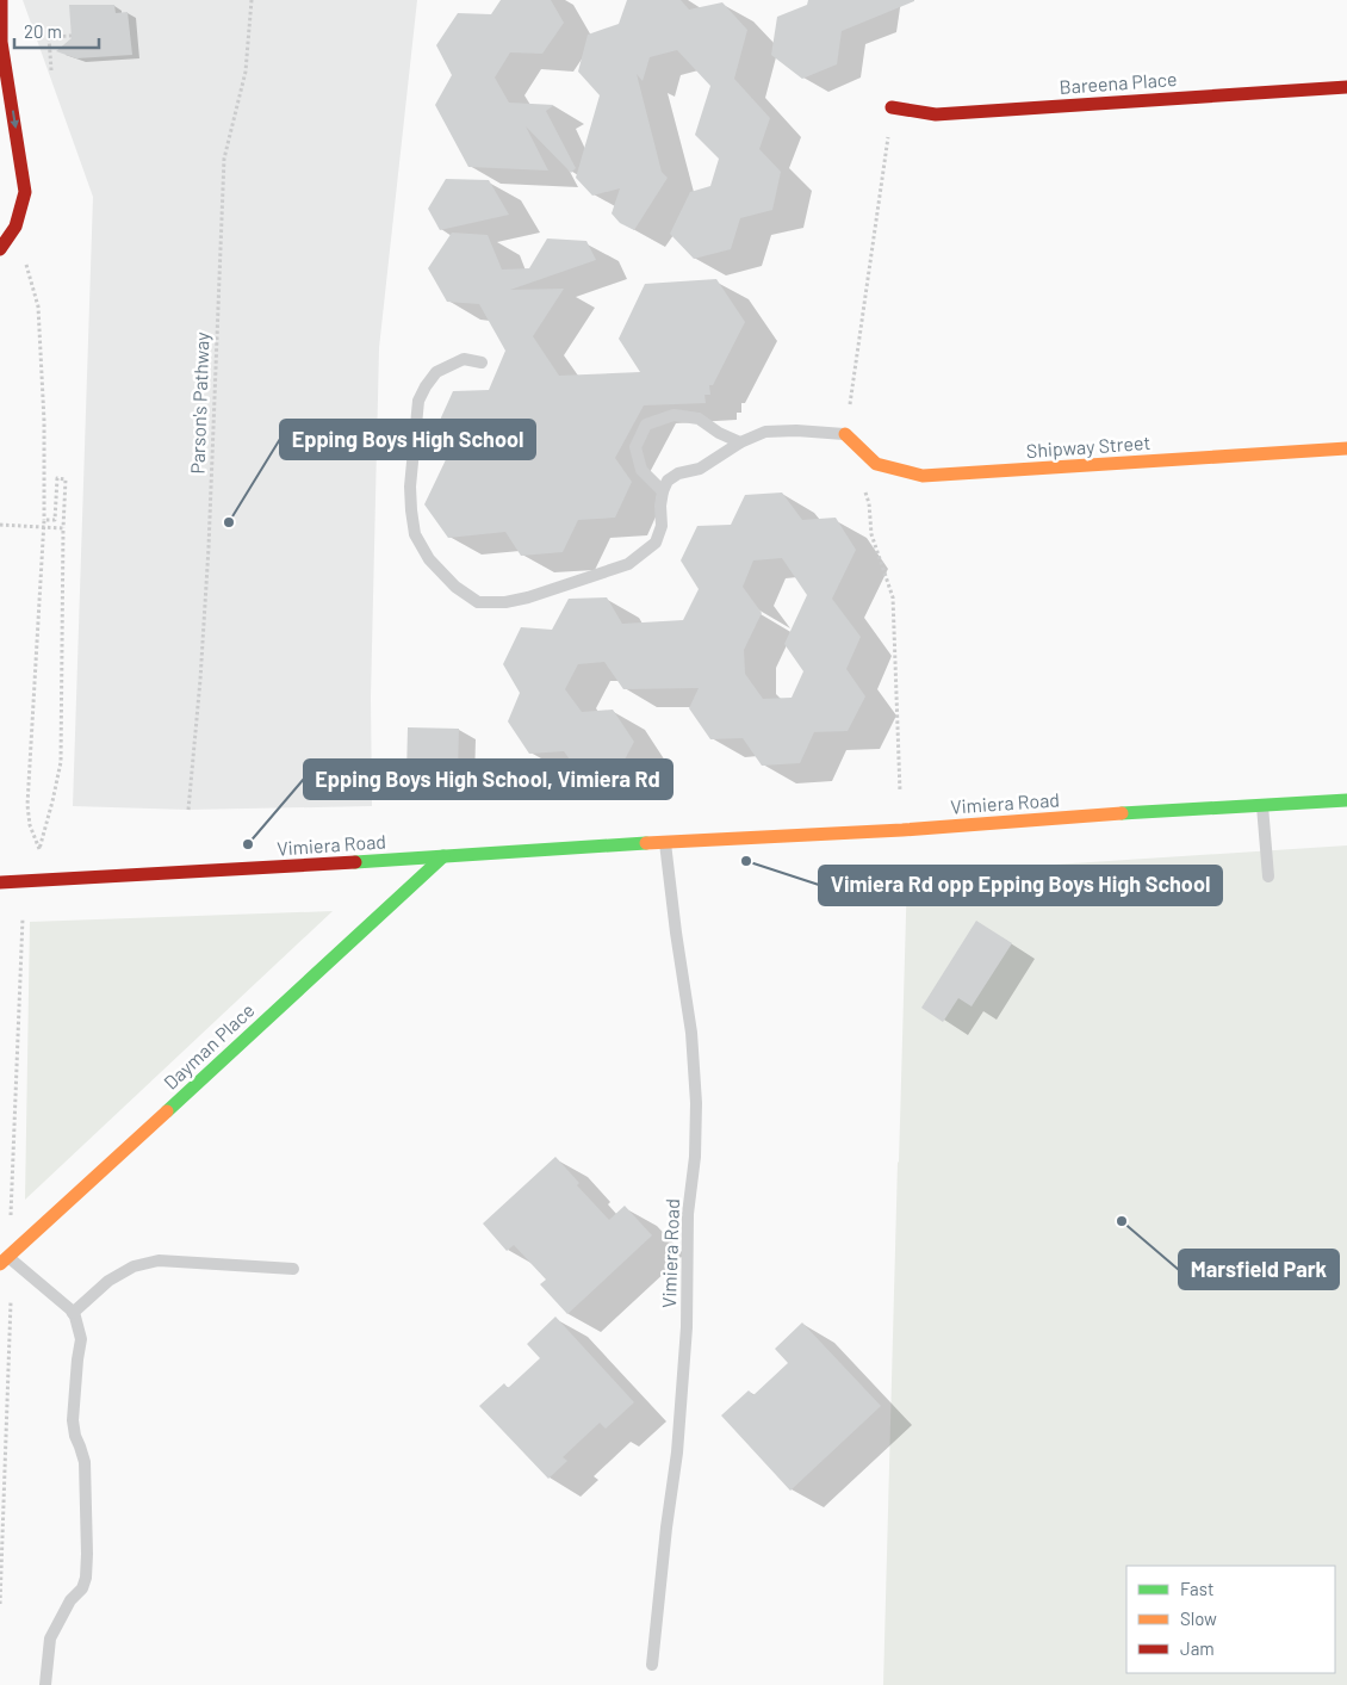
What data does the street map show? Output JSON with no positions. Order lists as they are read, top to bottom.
{
  "streets": {
    "street": [
      "Bareena Place",
      "Shipway Street",
      "Vimiera Road",
      "Dayman Place"
    ],
    "path": ["Parson's Pathway"]
  },
  "crossings": [
    ["Vimiera Road", "Dayman Place"]
  ],
  "places": [
    "Epping Boys High School",
    "Epping Boys High School, Vimiera Rd",
    "Vimiera Rd opp Epping Boys High School",
    "Marsfield Park"
  ],
  "legend": ["Fast", "Slow", "Jam"],
  "scale_bar": "20 m"
}
